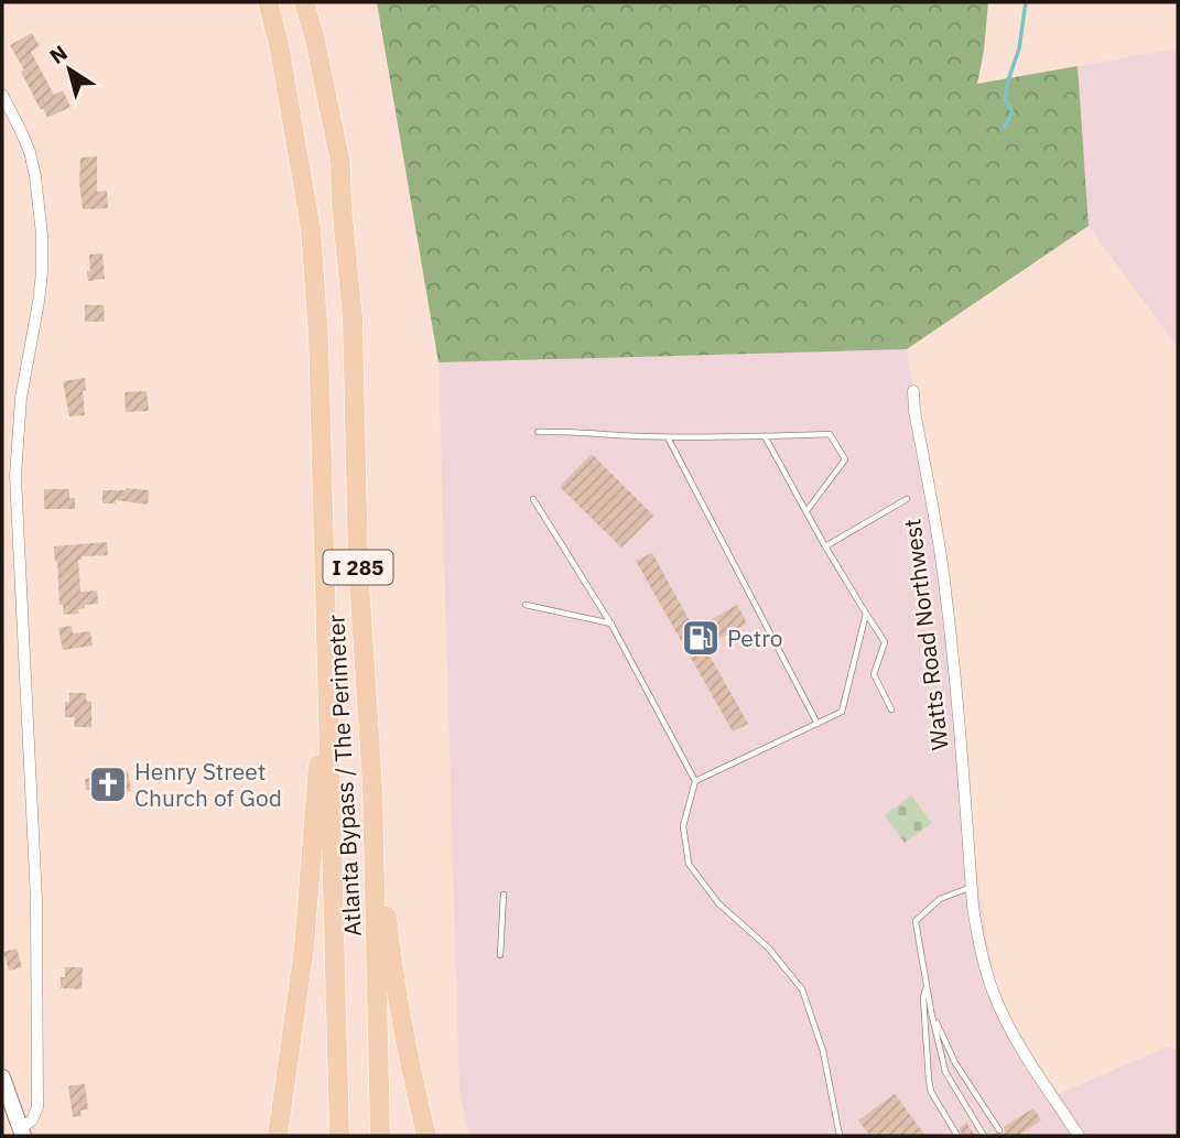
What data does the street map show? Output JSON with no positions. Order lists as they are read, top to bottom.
{
  "streets": {
    "highway": ["I 285", "Atlanta Bypass / The Perimeter"],
    "street": ["Watts Road Northwest"]
  },
  "places": {
    "fuel station": ["Petro"],
    "church": ["Henry Street Church of God"]
  },
  "north": "top left"
}
